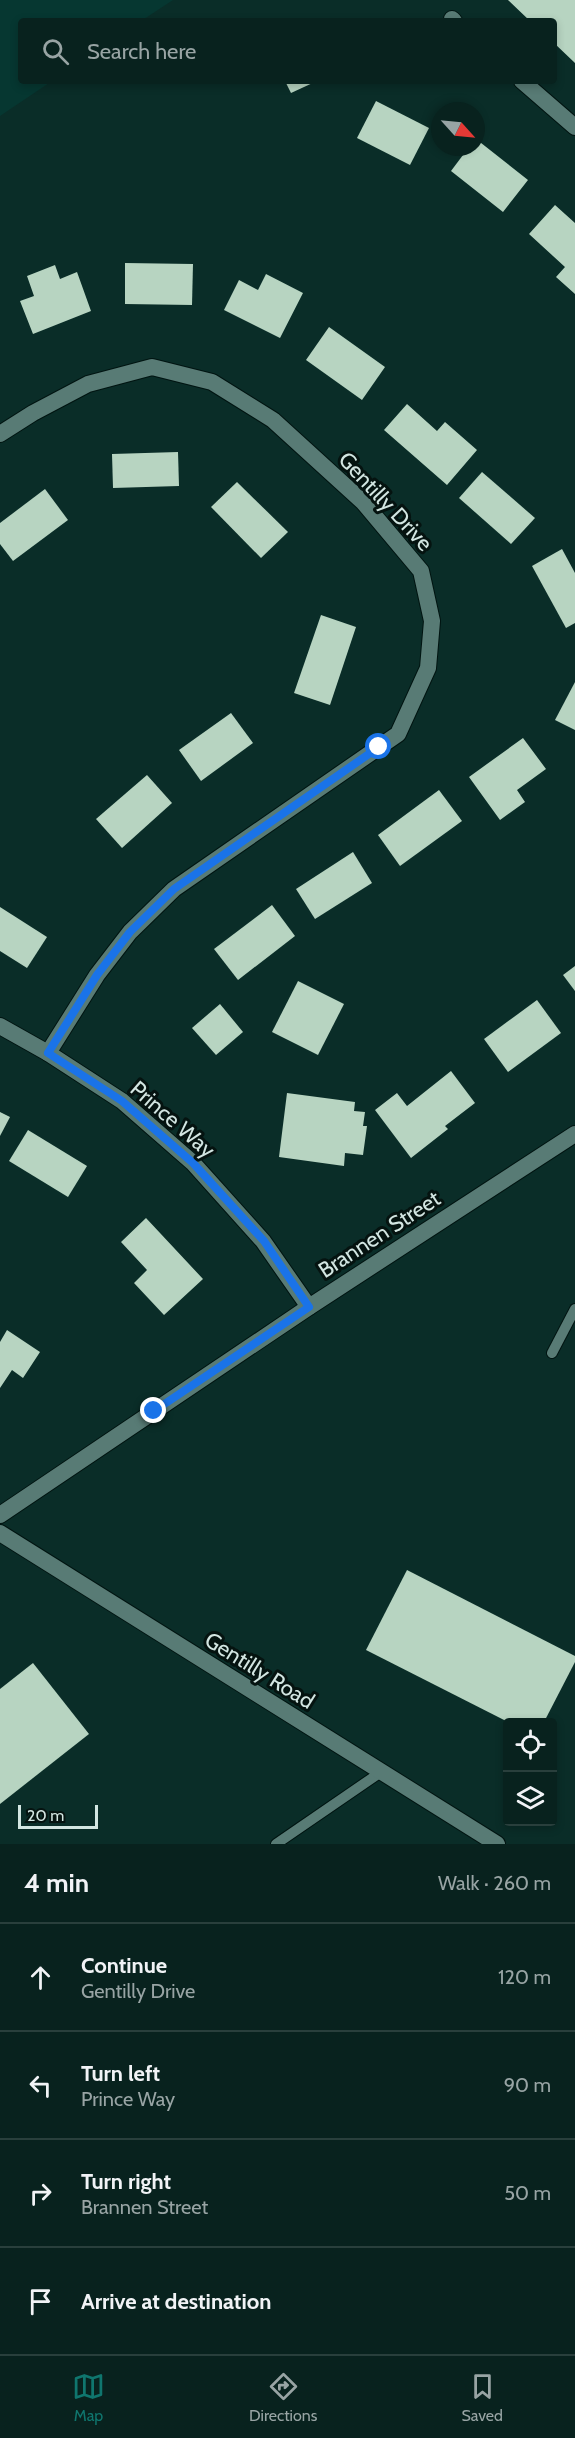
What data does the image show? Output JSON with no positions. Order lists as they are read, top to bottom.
{
  "streets": {
    "street": [
      "Gentilly Drive",
      "Prince Way",
      "Brannen Street",
      "Gentilly Road"
    ]
  },
  "crossings": [
    ["Gentilly Drive", "Prince Way"],
    ["Prince Way", "Brannen Street"]
  ],
  "scale_bar": "20 m",
  "north": "bottom right",
  "page": {
    "search": "Search here",
    "scale": "20 m",
    "heading": ["4 min", "Walk · 260 m"],
    "list": [
      ["Continue", "Gentilly Drive", "120 m"],
      ["Turn left", "Prince Way", "90 m"],
      ["Turn right", "Brannen Street", "50 m"],
      "Arrive at destination"
    ],
    "nav": ["Map", "Directions", "Saved"]
  }
}
